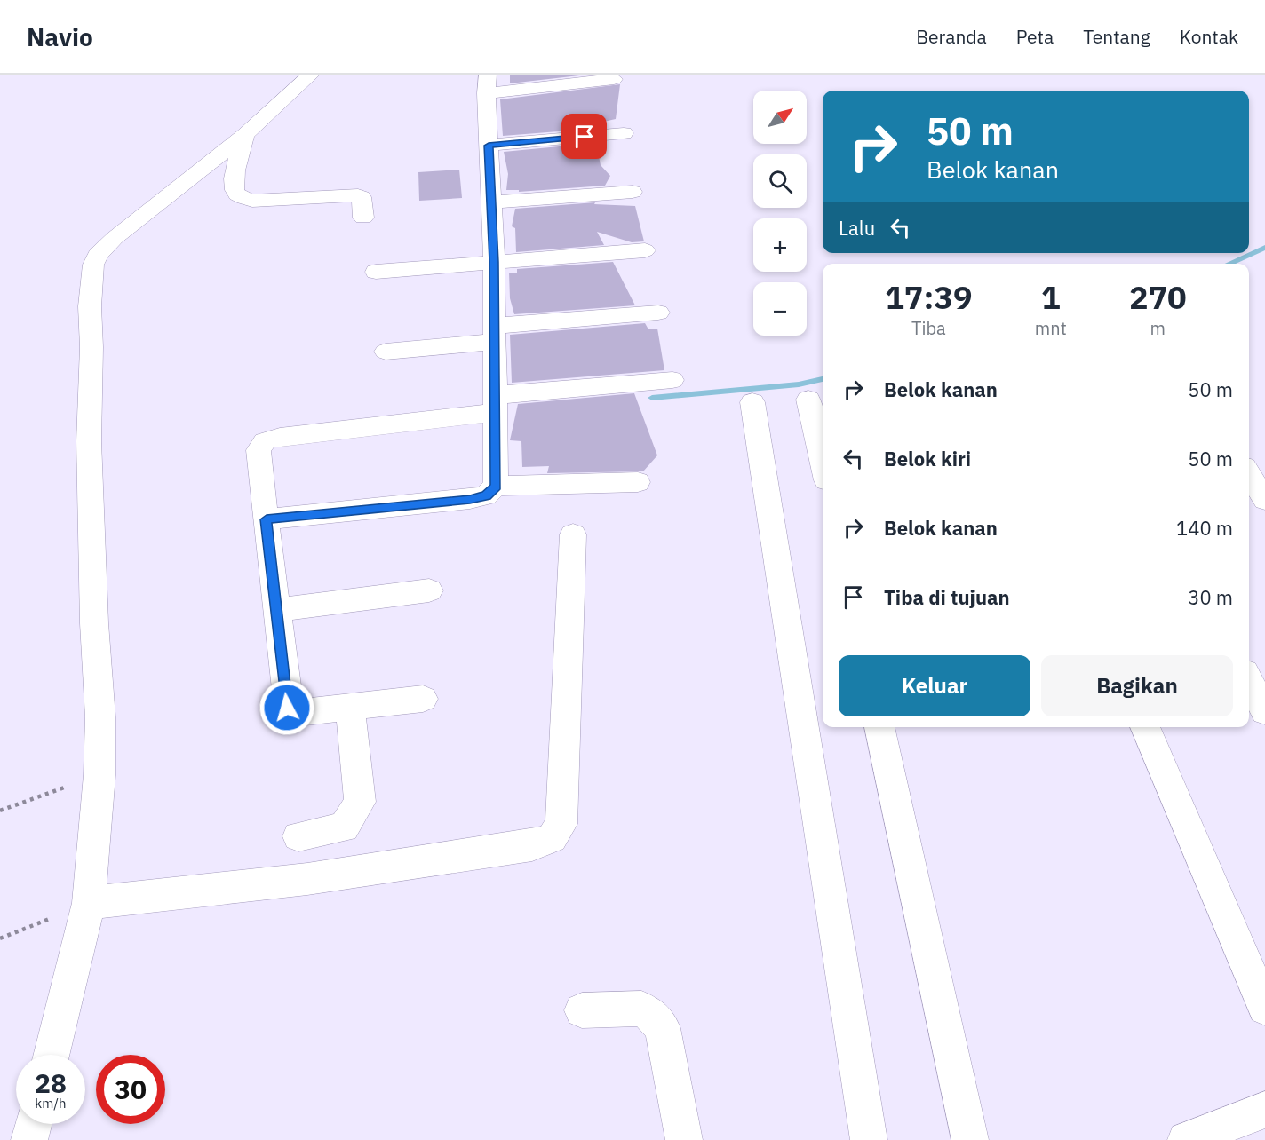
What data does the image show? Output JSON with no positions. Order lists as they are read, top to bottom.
{
  "north": "top right",
  "page": {
    "header": "Navio",
    "nav": [
      "Beranda",
      "Peta",
      "Tentang",
      "Kontak"
    ],
    "map_buttons": ["+", "−"],
    "turn": ["50 m", "Belok kanan"],
    "then": "Lalu",
    "eta": [
      "17:39",
      "Tiba",
      "1",
      "mnt",
      "270",
      "m"
    ],
    "list": [
      {
        "name": "Belok kanan",
        "value": "50 m"
      },
      {
        "name": "Belok kiri",
        "value": "50 m"
      },
      {
        "name": "Belok kanan",
        "value": "140 m"
      },
      {
        "name": "Tiba di tujuan",
        "value": "30 m"
      }
    ],
    "buttons": ["Keluar", "Bagikan"],
    "speed": "28 km/h",
    "limit": "30"
  }
}
